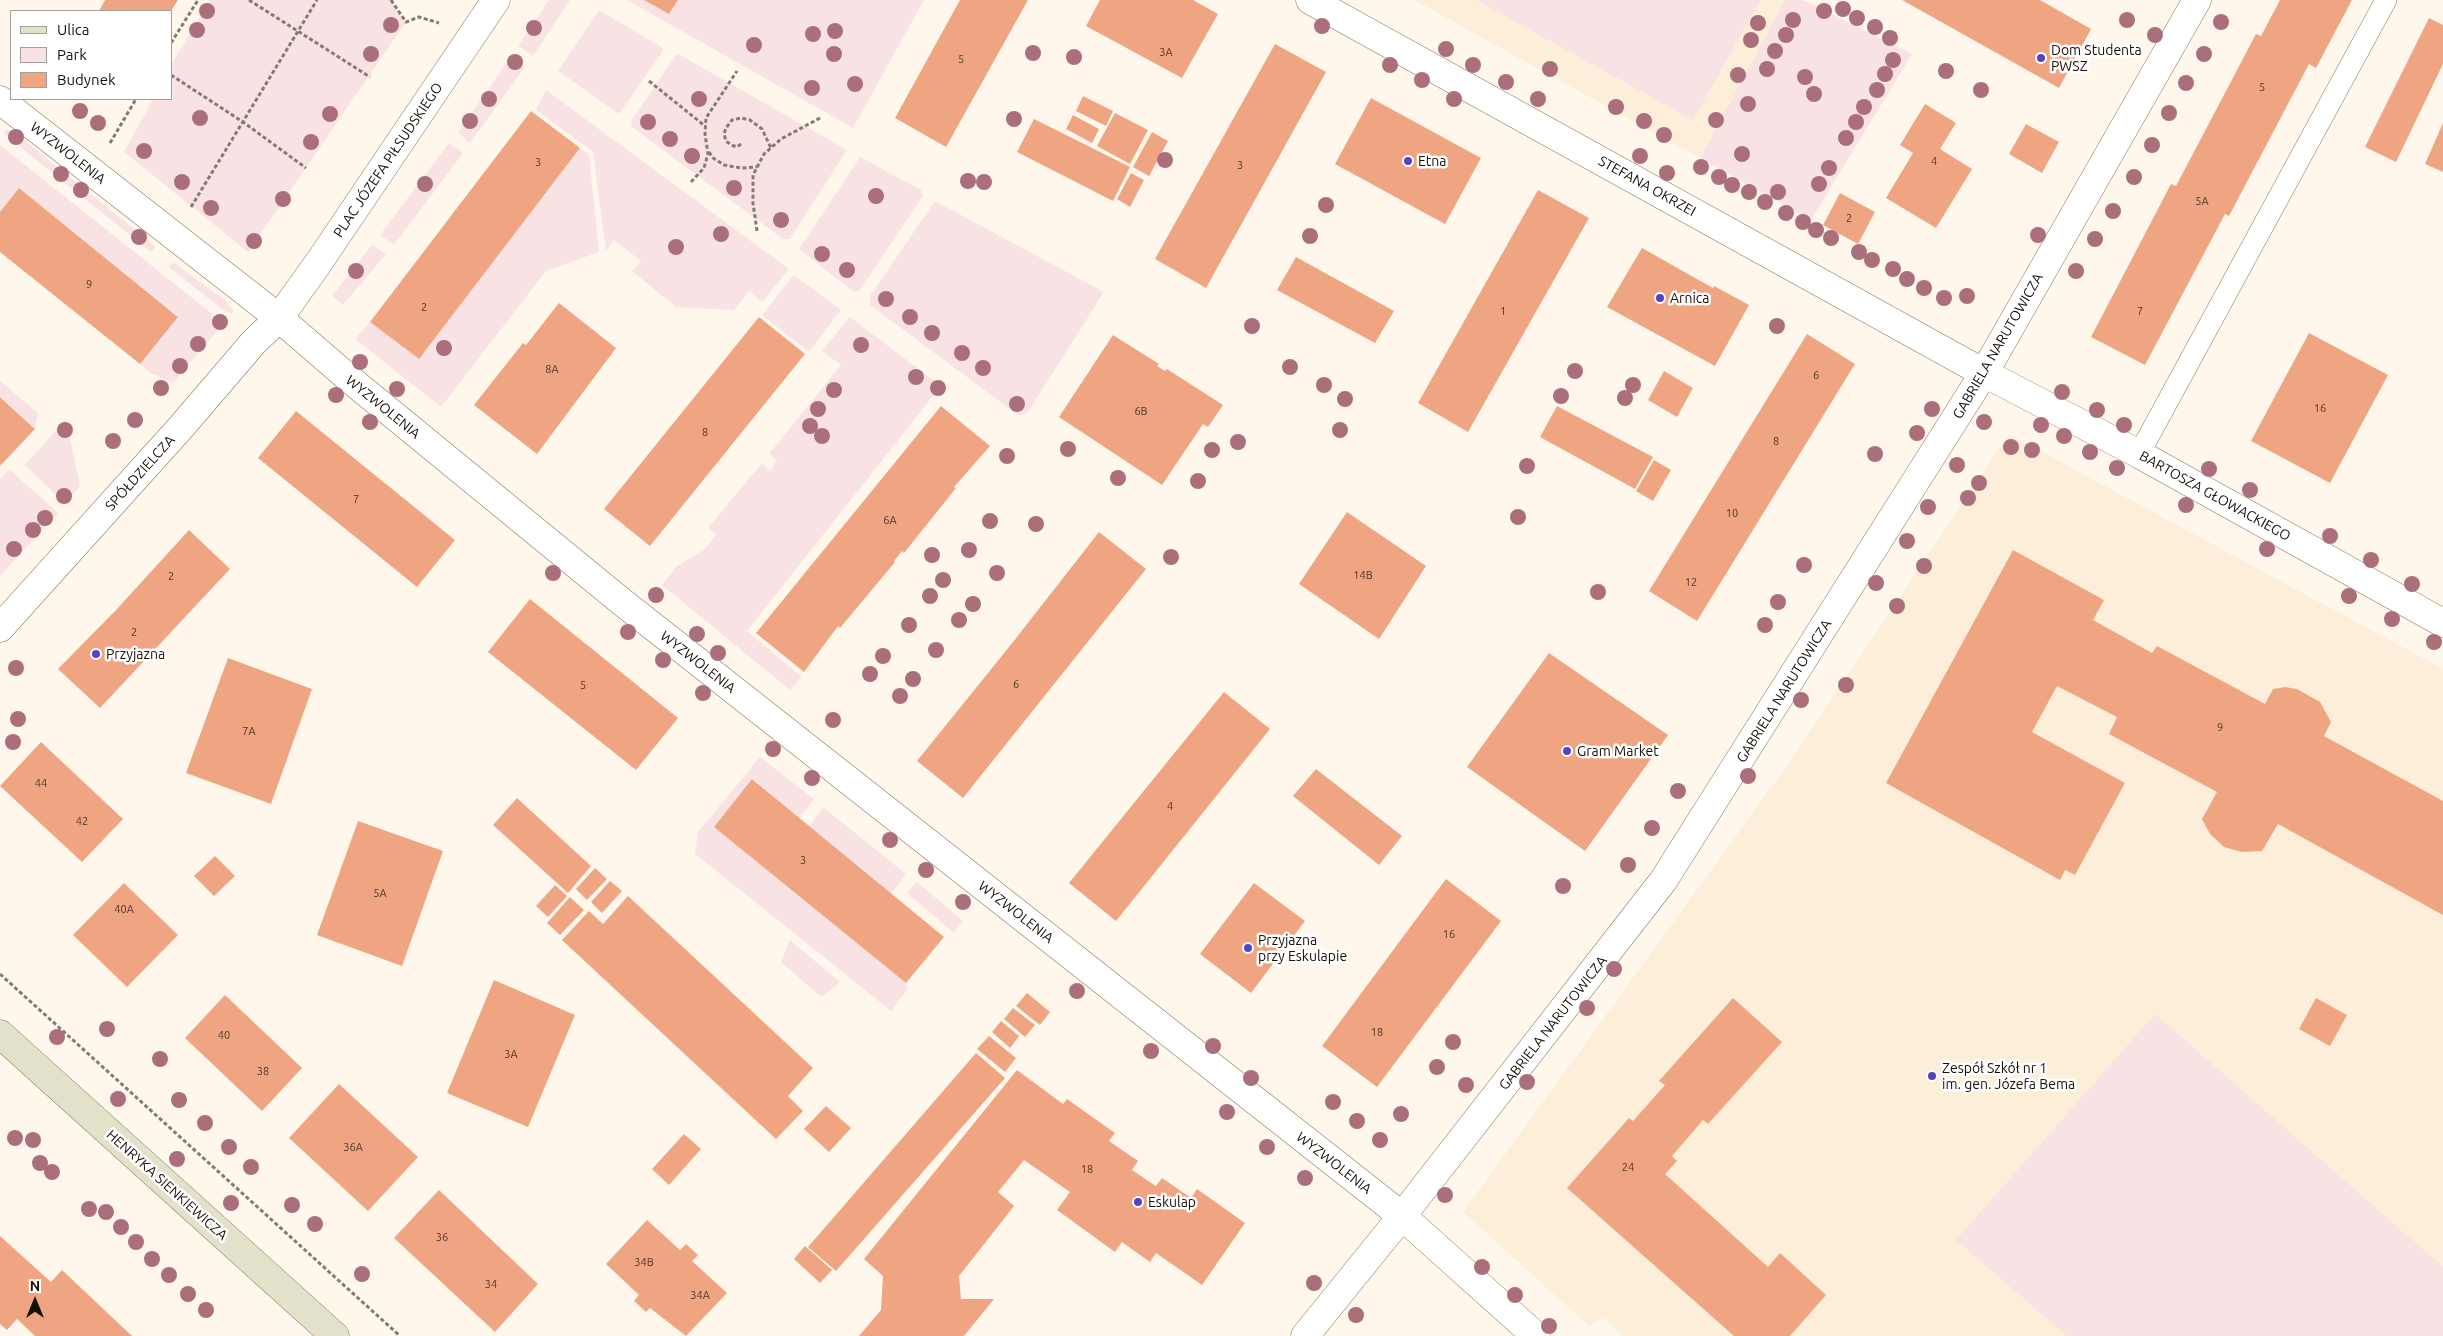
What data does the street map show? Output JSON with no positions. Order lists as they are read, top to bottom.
{
  "streets": {
    "street": [
      "WYZWOLENIA",
      "PLAC JÓZEFA PIŁSUDSKIEGO",
      "STEFANA OKRZEI",
      "GABRIELA NARUTOWICZA",
      "SPÓŁDZIELCZA",
      "BARTOSZA GŁOWACKIEGO",
      "HENRYKA SIENKIEWICZA"
    ]
  },
  "crossings": [
    ["WYZWOLENIA", "PLAC JÓZEFA PIŁSUDSKIEGO"],
    ["WYZWOLENIA", "GABRIELA NARUTOWICZA"],
    ["WYZWOLENIA", "SPÓŁDZIELCZA"],
    ["PLAC JÓZEFA PIŁSUDSKIEGO", "SPÓŁDZIELCZA"],
    ["STEFANA OKRZEI", "GABRIELA NARUTOWICZA"],
    ["STEFANA OKRZEI", "BARTOSZA GŁOWACKIEGO"],
    ["GABRIELA NARUTOWICZA", "BARTOSZA GŁOWACKIEGO"]
  ],
  "places": [
    "Dom Studenta PWSZ",
    "Etna",
    "Arnica",
    "Przyjazna",
    "Gram Market",
    "Przyjazna przy Eskulapie",
    "Zespół Szkół nr 1 im. gen. Józefa Bema",
    "Eskulap"
  ],
  "house_numbers": [
    "3A",
    "5",
    "5",
    "4",
    "3",
    "3",
    "5A",
    "2",
    "9",
    "2",
    "1",
    "7",
    "8A",
    "6",
    "16",
    "6B",
    "8",
    "8",
    "7",
    "10",
    "6A",
    "14B",
    "2",
    "12",
    "2",
    "6",
    "5",
    "9",
    "7A",
    "44",
    "4",
    "42",
    "3",
    "5A",
    "40A",
    "16",
    "18",
    "40",
    "3A",
    "38",
    "36A",
    "24",
    "18",
    "36",
    "34B",
    "34",
    "34A"
  ],
  "legend": ["Ulica", "Park", "Budynek"],
  "north": "top"
}
